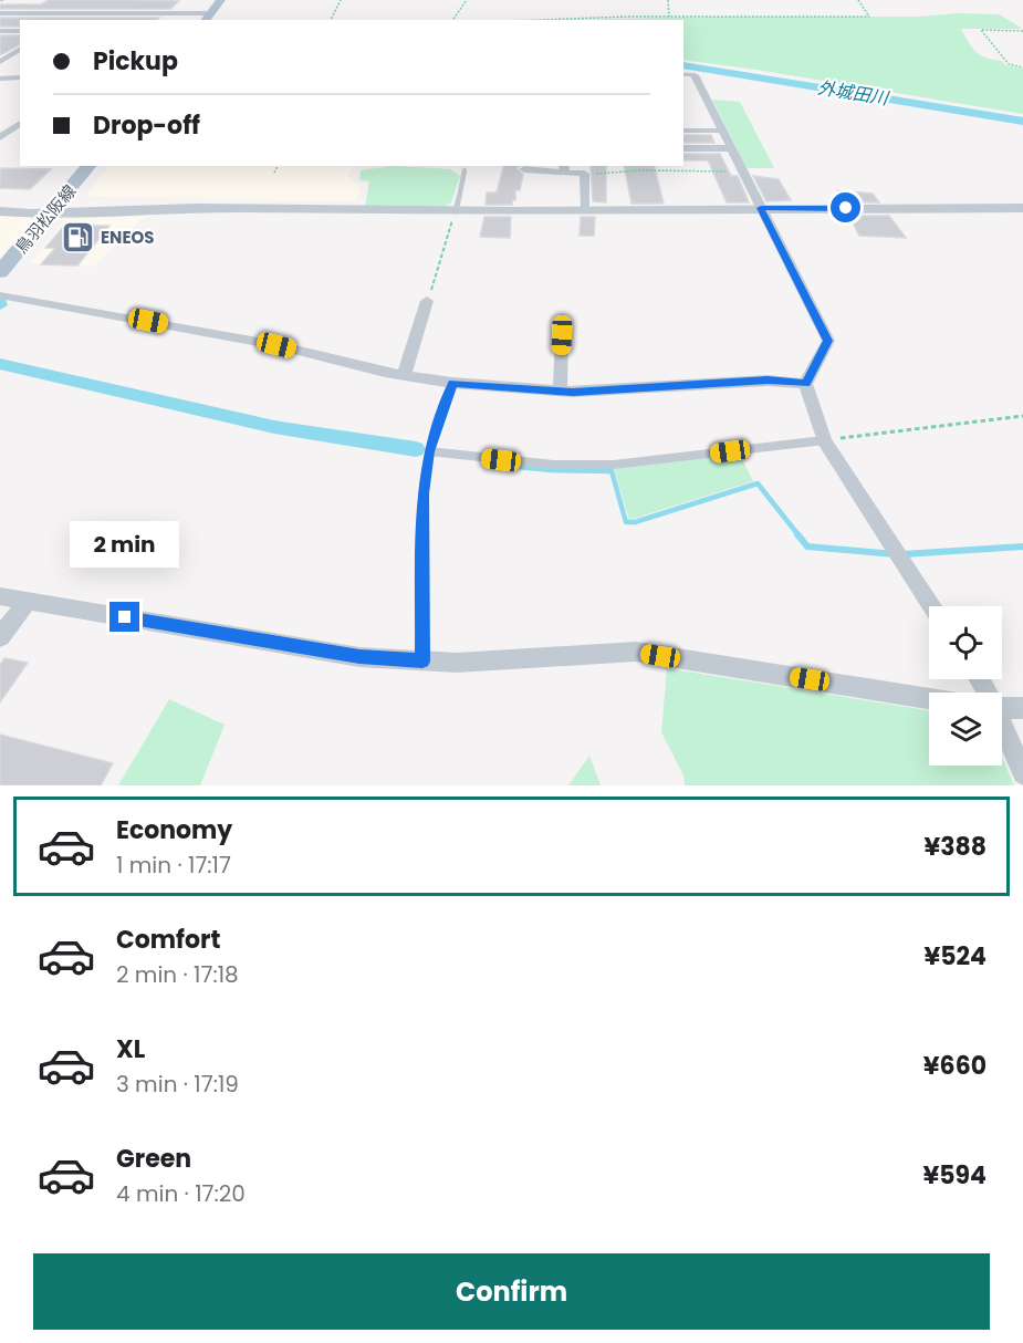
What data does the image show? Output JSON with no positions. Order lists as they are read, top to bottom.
{
  "streets": {
    "main road": ["鳥羽松阪線"]
  },
  "water": ["外城田川"],
  "places": {
    "fuel station": ["ENEOS"]
  },
  "page": {
    "banner": ["Pickup", "Drop-off"],
    "bubble": "2 min",
    "list": [
      {
        "name": "Economy",
        "note": "1 min · 17:17",
        "value": "¥388"
      },
      {
        "name": "Comfort",
        "note": "2 min · 17:18",
        "value": "¥524"
      },
      {
        "name": "XL",
        "note": "3 min · 17:19",
        "value": "¥660"
      },
      {
        "name": "Green",
        "note": "4 min · 17:20",
        "value": "¥594"
      }
    ],
    "buttons": "Confirm"
  }
}
